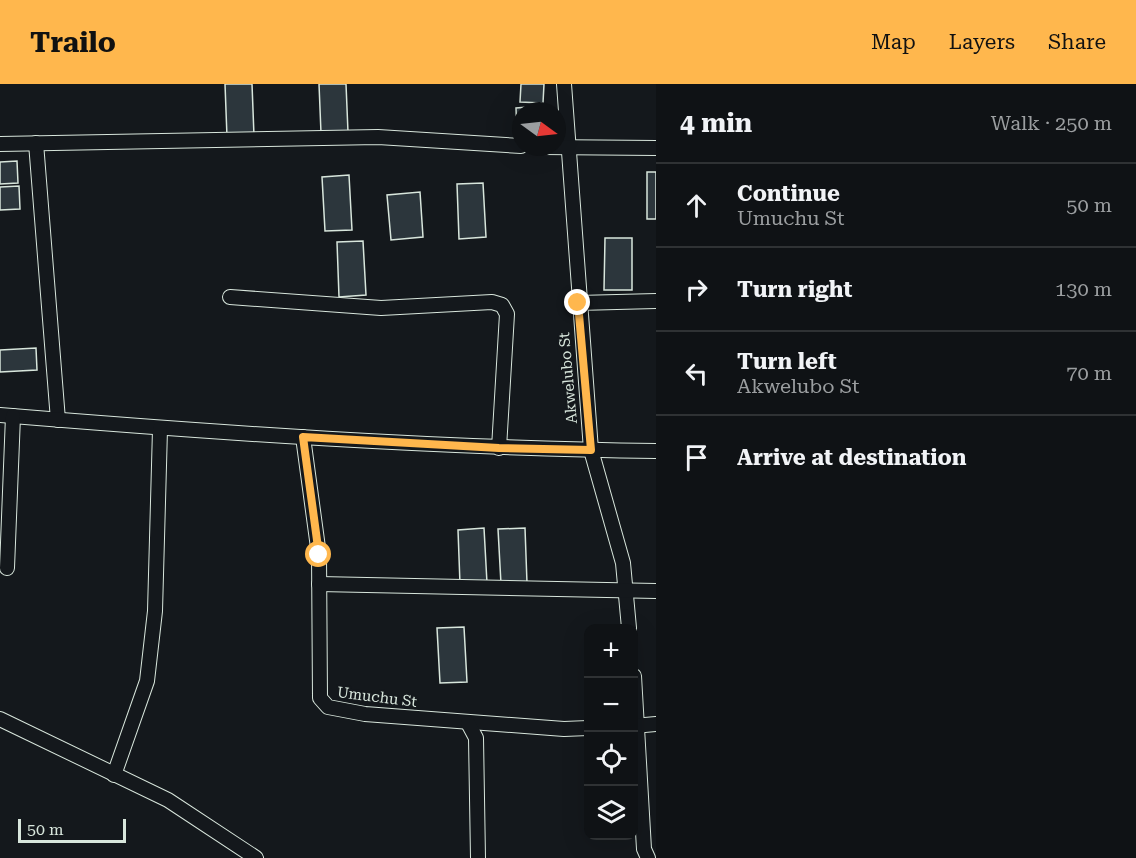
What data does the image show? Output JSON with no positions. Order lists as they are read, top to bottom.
{
  "streets": {
    "street": ["Akwelubo St", "Umuchu St"]
  },
  "scale_bar": "50 m",
  "north": "right",
  "page": {
    "header": "Trailo",
    "nav": ["Map", "Layers", "Share"],
    "heading": ["4 min", "Walk · 250 m"],
    "list": [
      ["Continue", "Umuchu St", "50 m"],
      ["Turn right", "130 m"],
      ["Turn left", "Akwelubo St", "70 m"],
      "Arrive at destination"
    ],
    "map_buttons": ["+", "−"],
    "scale": "50 m"
  }
}
